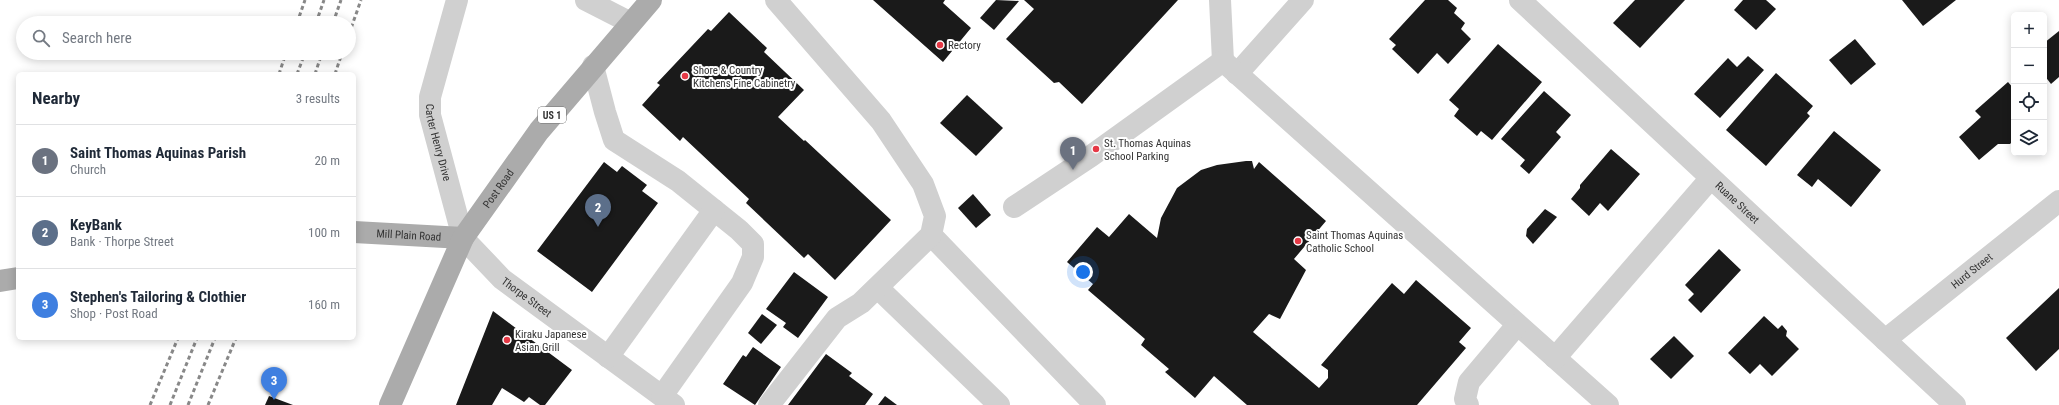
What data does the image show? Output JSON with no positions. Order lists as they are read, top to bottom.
{
  "streets": {
    "main road": ["US 1", "Post Road", "Mill Plain Road"],
    "street": [
      "Carter Henry Drive",
      "Ruane Street",
      "Hurd Street",
      "Thorpe Street"
    ]
  },
  "crossings": [
    ["Carter Henry Drive", "Post Road"],
    ["Carter Henry Drive", "Mill Plain Road"],
    ["Carter Henry Drive", "Thorpe Street"],
    ["Post Road", "Mill Plain Road"],
    ["Post Road", "Thorpe Street"],
    ["Ruane Street", "Hurd Street"],
    ["Mill Plain Road", "Thorpe Street"]
  ],
  "places": [
    "Rectory",
    "Shore & Country Kitchens Fine Cabinetry",
    "St. Thomas Aquinas School Parking",
    "Saint Thomas Aquinas Catholic School",
    "Kiraku Japanese Asian Grill"
  ],
  "page": {
    "map_buttons": ["+", "−"],
    "search": "Search here",
    "heading": ["Nearby", "3 results"],
    "list": [
      {
        "mark": "1",
        "name": "Saint Thomas Aquinas Parish",
        "note": "Church",
        "value": "20 m"
      },
      {
        "mark": "2",
        "name": "KeyBank",
        "note": "Bank · Thorpe Street",
        "value": "100 m"
      },
      {
        "mark": "3",
        "name": "Stephen's Tailoring & Clothier",
        "note": "Shop · Post Road",
        "value": "160 m"
      }
    ],
    "pins": ["1", "2", "3"]
  }
}
